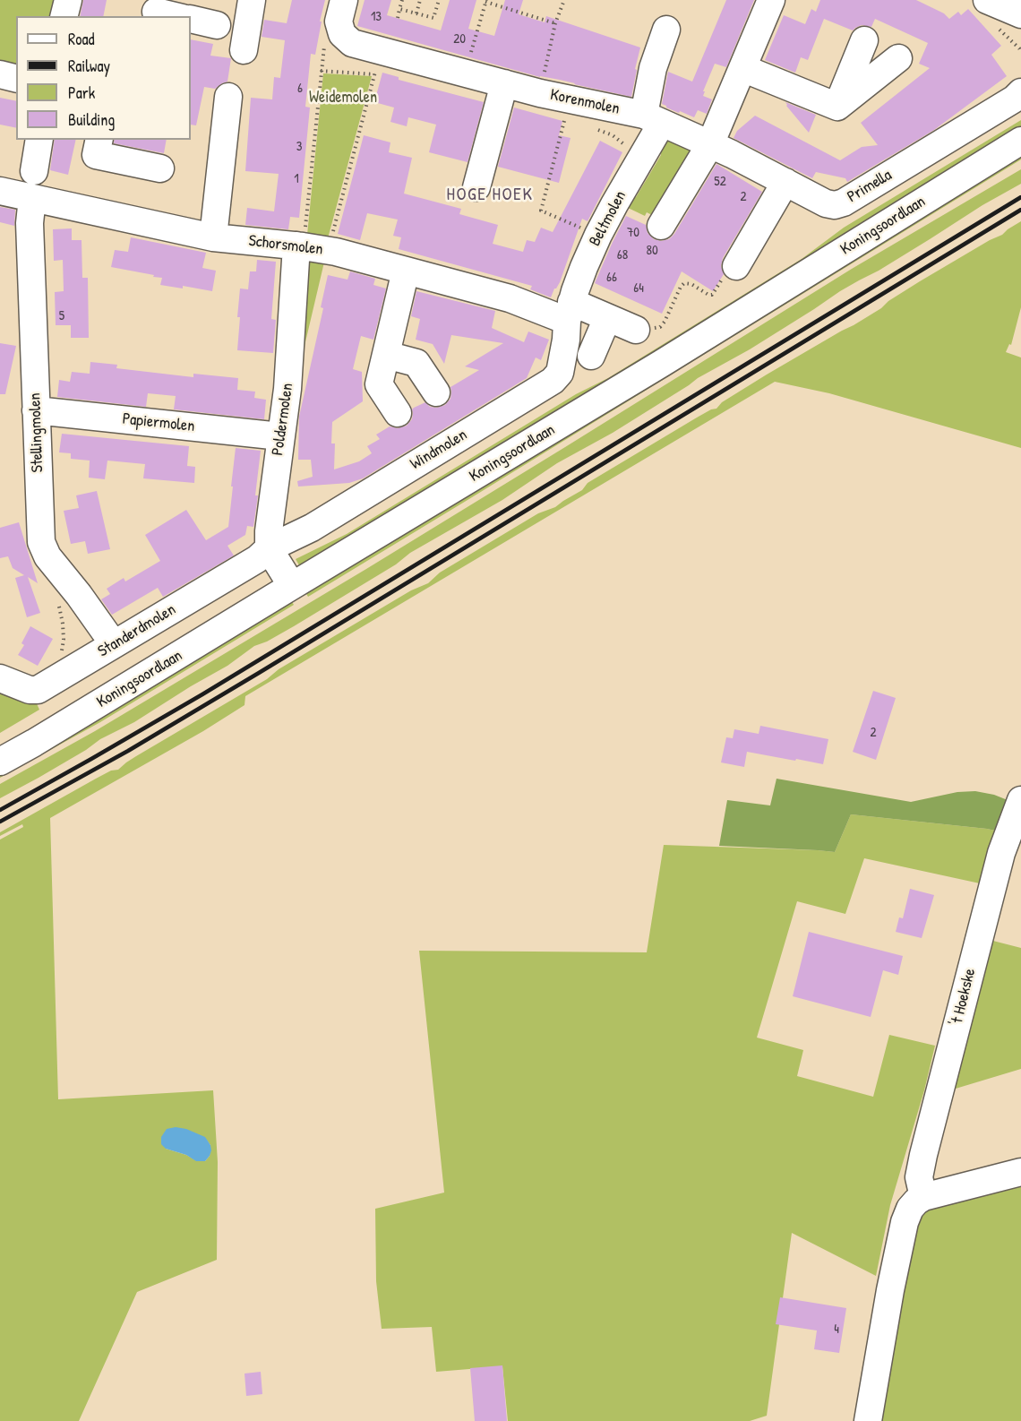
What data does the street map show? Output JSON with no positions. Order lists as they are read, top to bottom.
{
  "streets": {
    "street": [
      "Korenmolen",
      "Primella",
      "Beltmolen",
      "Koningsoordlaan",
      "Schorsmolen",
      "Poldermolen",
      "Papiermolen",
      "Stellingmolen",
      "Windmolen",
      "Standerdmolen",
      "'t Hoekske"
    ]
  },
  "crossings": [
    ["Korenmolen", "Primella"],
    ["Korenmolen", "Beltmolen"],
    ["Beltmolen", "Schorsmolen"],
    ["Beltmolen", "Windmolen"],
    ["Schorsmolen", "Poldermolen"],
    ["Schorsmolen", "Stellingmolen"],
    ["Schorsmolen", "Windmolen"],
    ["Poldermolen", "Papiermolen"],
    ["Poldermolen", "Windmolen"],
    ["Poldermolen", "Standerdmolen"],
    ["Papiermolen", "Stellingmolen"],
    ["Stellingmolen", "Standerdmolen"],
    ["Windmolen", "Standerdmolen"]
  ],
  "districts": ["HOGE HOEK"],
  "parks": ["Weidemolen"],
  "house_numbers": [
    "13",
    "20",
    "6",
    "3",
    "1",
    "52",
    "2",
    "70",
    "80",
    "68",
    "66",
    "64",
    "5",
    "2",
    "4"
  ],
  "legend": [
    "Road",
    "Railway",
    "Park",
    "Building"
  ]
}
